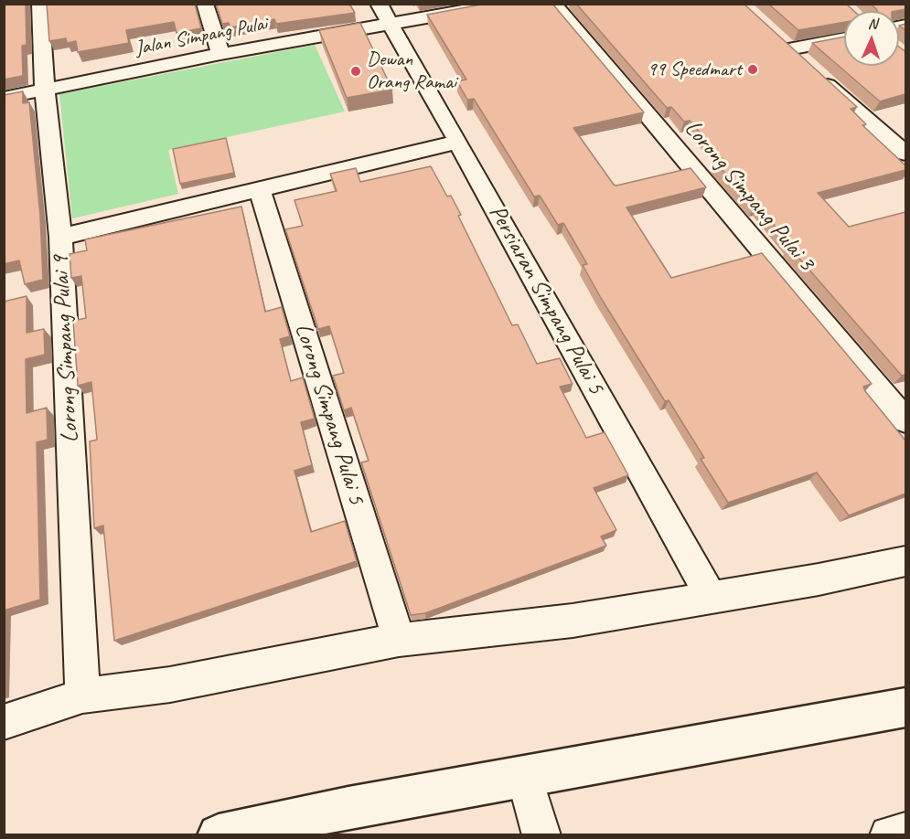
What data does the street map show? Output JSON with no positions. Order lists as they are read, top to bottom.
{
  "streets": {
    "street": [
      "Jalan Simpang Pulai",
      "Lorong Simpang Pulai 3",
      "Persiaran Simpang Pulai 5",
      "Lorong Simpang Pulai 9",
      "Lorong Simpang Pulai 5"
    ]
  },
  "crossings": [
    ["Jalan Simpang Pulai", "Persiaran Simpang Pulai 5"],
    ["Jalan Simpang Pulai", "Lorong Simpang Pulai 9"]
  ],
  "places": ["99 Speedmart", "Dewan Orang Ramai"],
  "north": "top"
}
